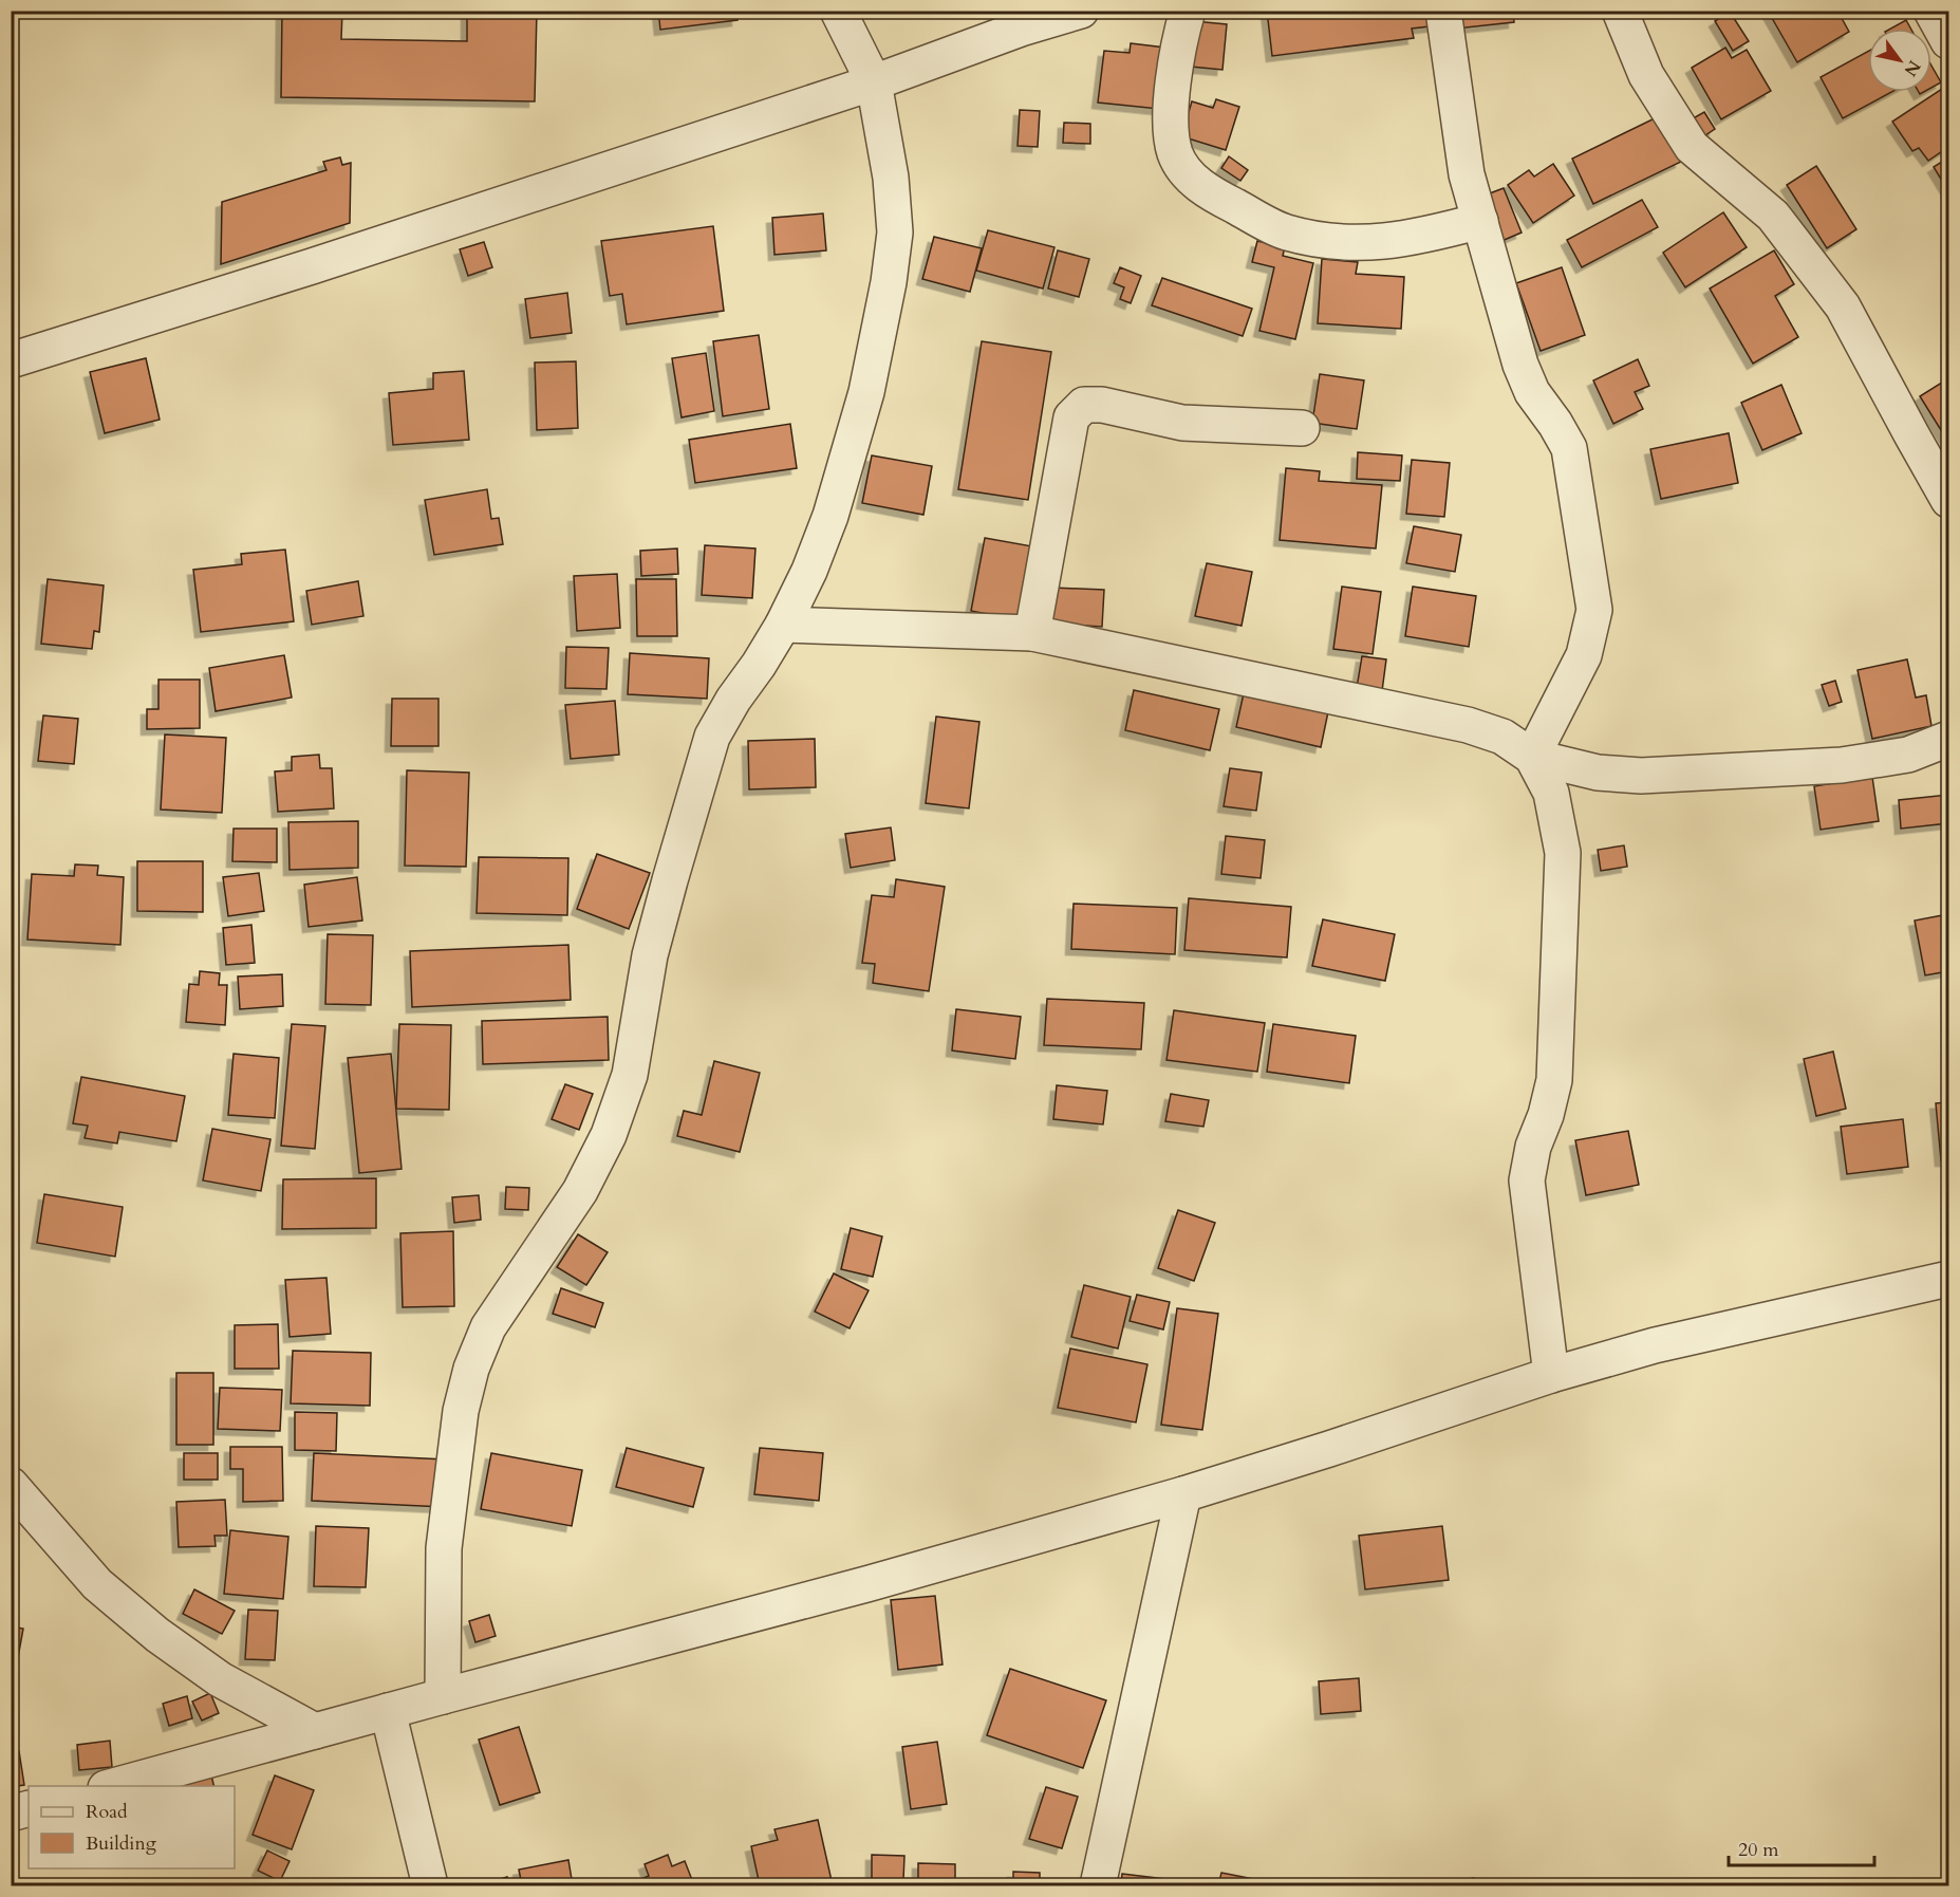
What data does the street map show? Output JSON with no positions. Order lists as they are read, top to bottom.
{
  "legend": ["Road", "Building"],
  "scale_bar": "20 m",
  "north": "bottom right"
}
